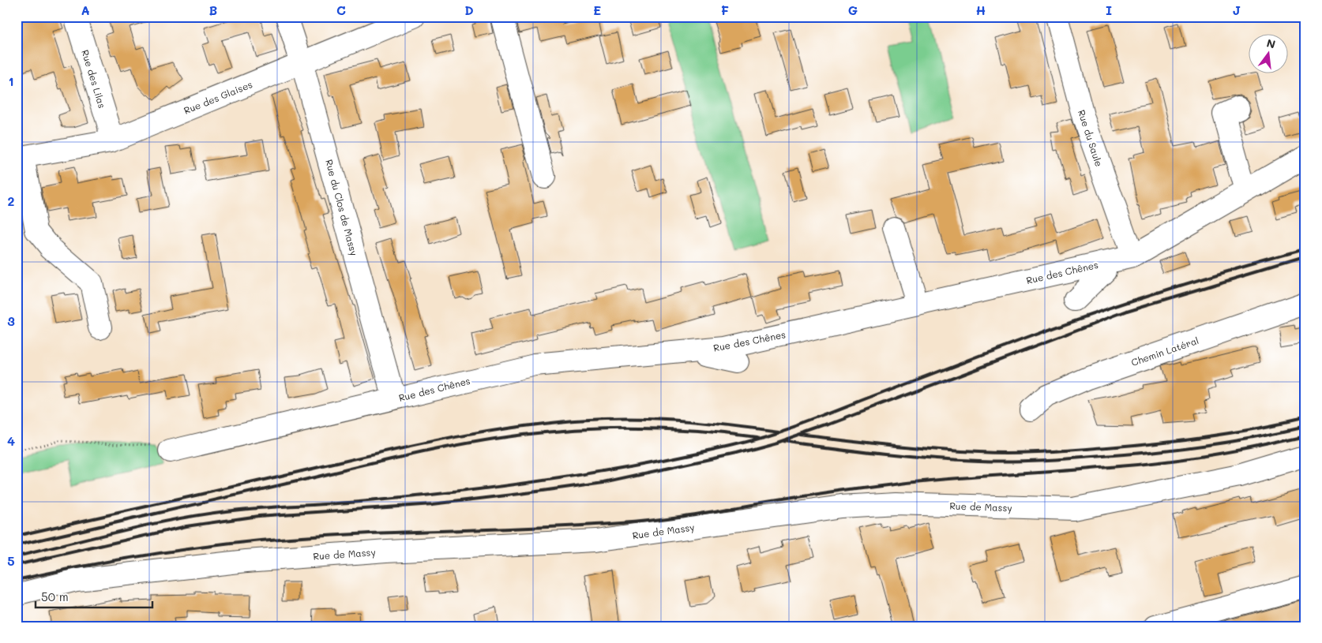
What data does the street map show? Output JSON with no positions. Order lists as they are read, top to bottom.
{
  "streets": {
    "street": [
      "Rue des Lilas",
      "Rue des Glaises",
      "Rue du Saule",
      "Rue du Clos de Massy",
      "Rue des Chênes",
      "Chemin Latéral",
      "Rue de Massy"
    ]
  },
  "crossings": [
    ["Rue des Lilas", "Rue des Glaises"],
    ["Rue des Glaises", "Rue du Clos de Massy"],
    ["Rue du Saule", "Rue des Chênes"],
    ["Rue du Clos de Massy", "Rue des Chênes"]
  ],
  "scale_bar": "50 m",
  "north": "top",
  "grid": {
    "columns": [
      "A",
      "B",
      "C",
      "D",
      "E",
      "F",
      "G",
      "H",
      "I",
      "J"
    ],
    "rows": [
      "1",
      "2",
      "3",
      "4",
      "5"
    ]
  }
}
